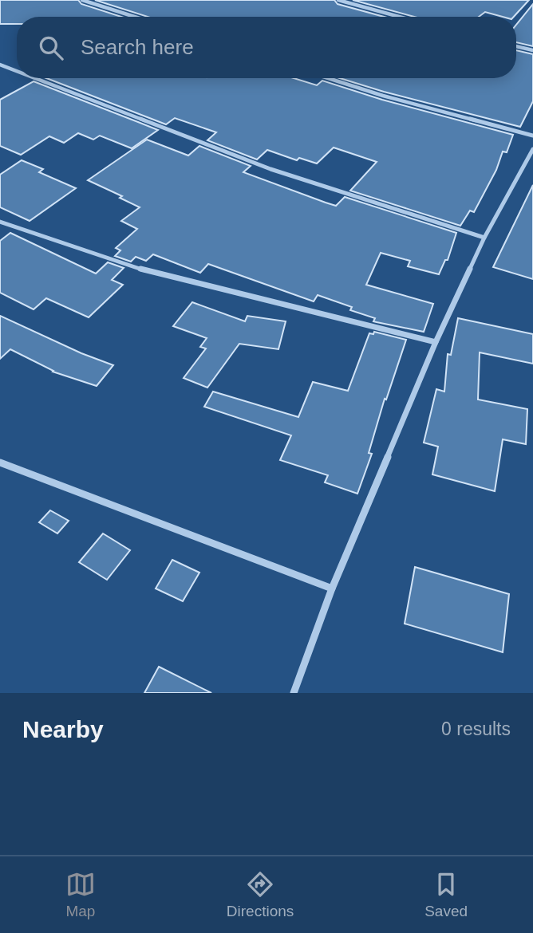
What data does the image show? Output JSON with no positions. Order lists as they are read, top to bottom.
{
  "page": {
    "search": "Search here",
    "heading": ["Nearby", "0 results"],
    "nav": ["Map", "Directions", "Saved"]
  }
}
